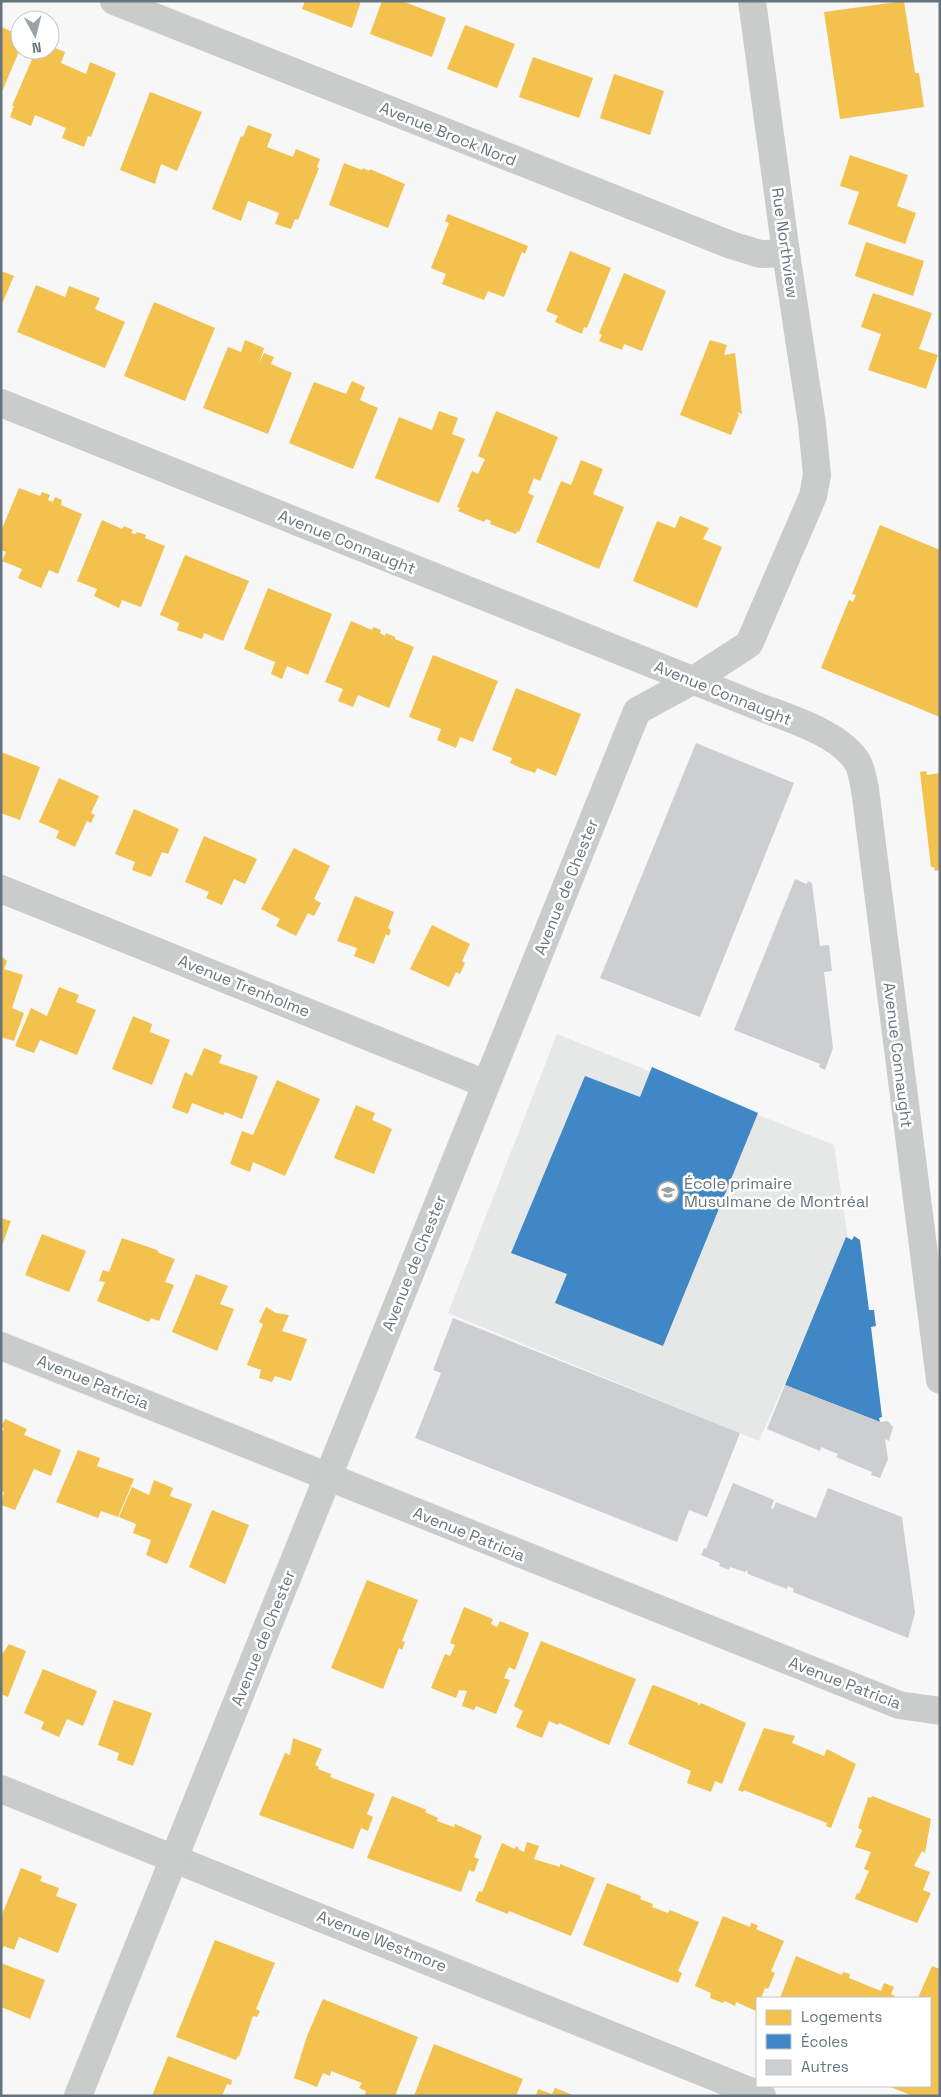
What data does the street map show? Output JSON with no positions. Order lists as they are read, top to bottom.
{
  "streets": {
    "street": [
      "Avenue Brock Nord",
      "Rue Northview",
      "Avenue Connaught",
      "Avenue de Chester",
      "Avenue Trenholme",
      "Avenue Patricia",
      "Avenue Westmore"
    ]
  },
  "crossings": [
    ["Avenue Brock Nord", "Rue Northview"],
    ["Rue Northview", "Avenue de Chester"],
    ["Avenue Connaught", "Avenue de Chester"],
    ["Avenue de Chester", "Avenue Trenholme"],
    ["Avenue de Chester", "Avenue Patricia"],
    ["Avenue de Chester", "Avenue Westmore"]
  ],
  "places": {
    "school or university": ["École primaire Musulmane de Montréal"]
  },
  "legend": ["Logements", "Écoles", "Autres"],
  "north": "bottom"
}
